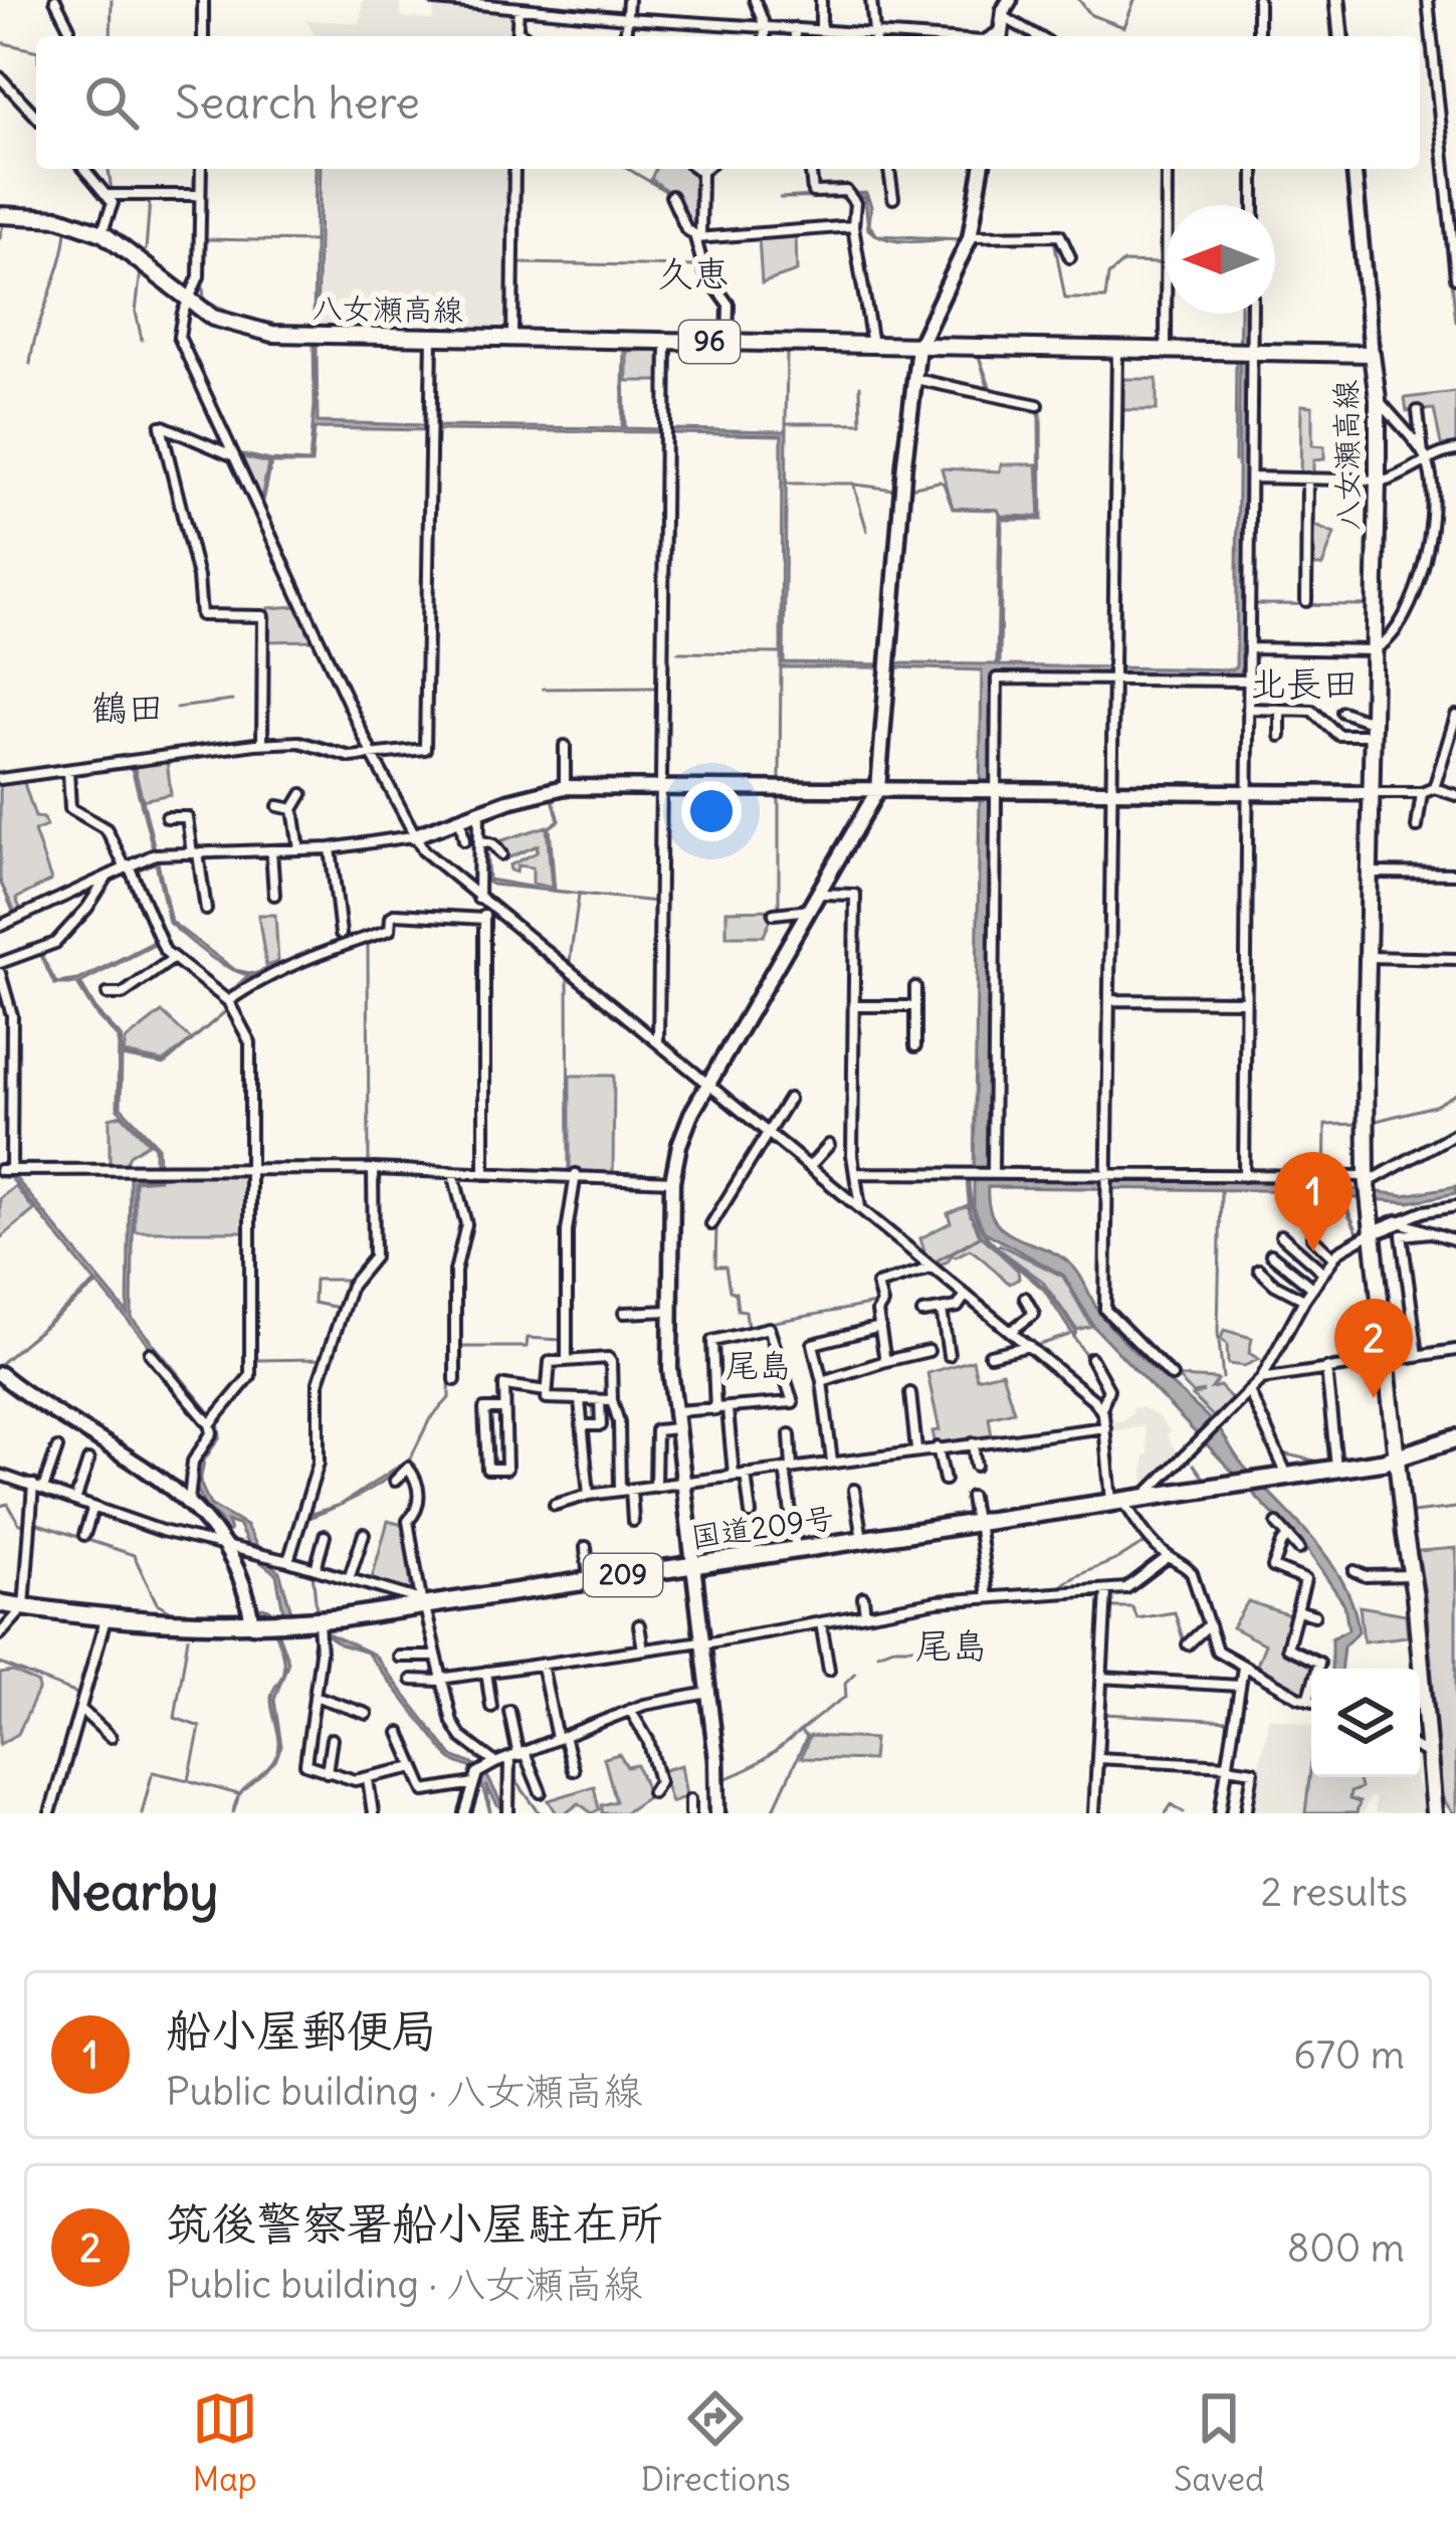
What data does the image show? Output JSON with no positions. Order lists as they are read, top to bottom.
{
  "streets": {
    "highway": ["国道209号", "209"],
    "main road": ["八女瀬高線", "96"]
  },
  "crossings": [
    ["八女瀬高線", "国道209号"]
  ],
  "districts": [
    "久恵",
    "北長田",
    "鶴田",
    "尾島",
    "尾島"
  ],
  "north": "left",
  "page": {
    "search": "Search here",
    "pins": ["1", "2"],
    "heading": ["Nearby", "2 results"],
    "list": [
      {
        "mark": "1",
        "name": "船小屋郵便局",
        "note": "Public building · 八女瀬高線",
        "value": "670 m"
      },
      {
        "mark": "2",
        "name": "筑後警察署船小屋駐在所",
        "note": "Public building · 八女瀬高線",
        "value": "800 m"
      }
    ],
    "nav": ["Map", "Directions", "Saved"]
  }
}
